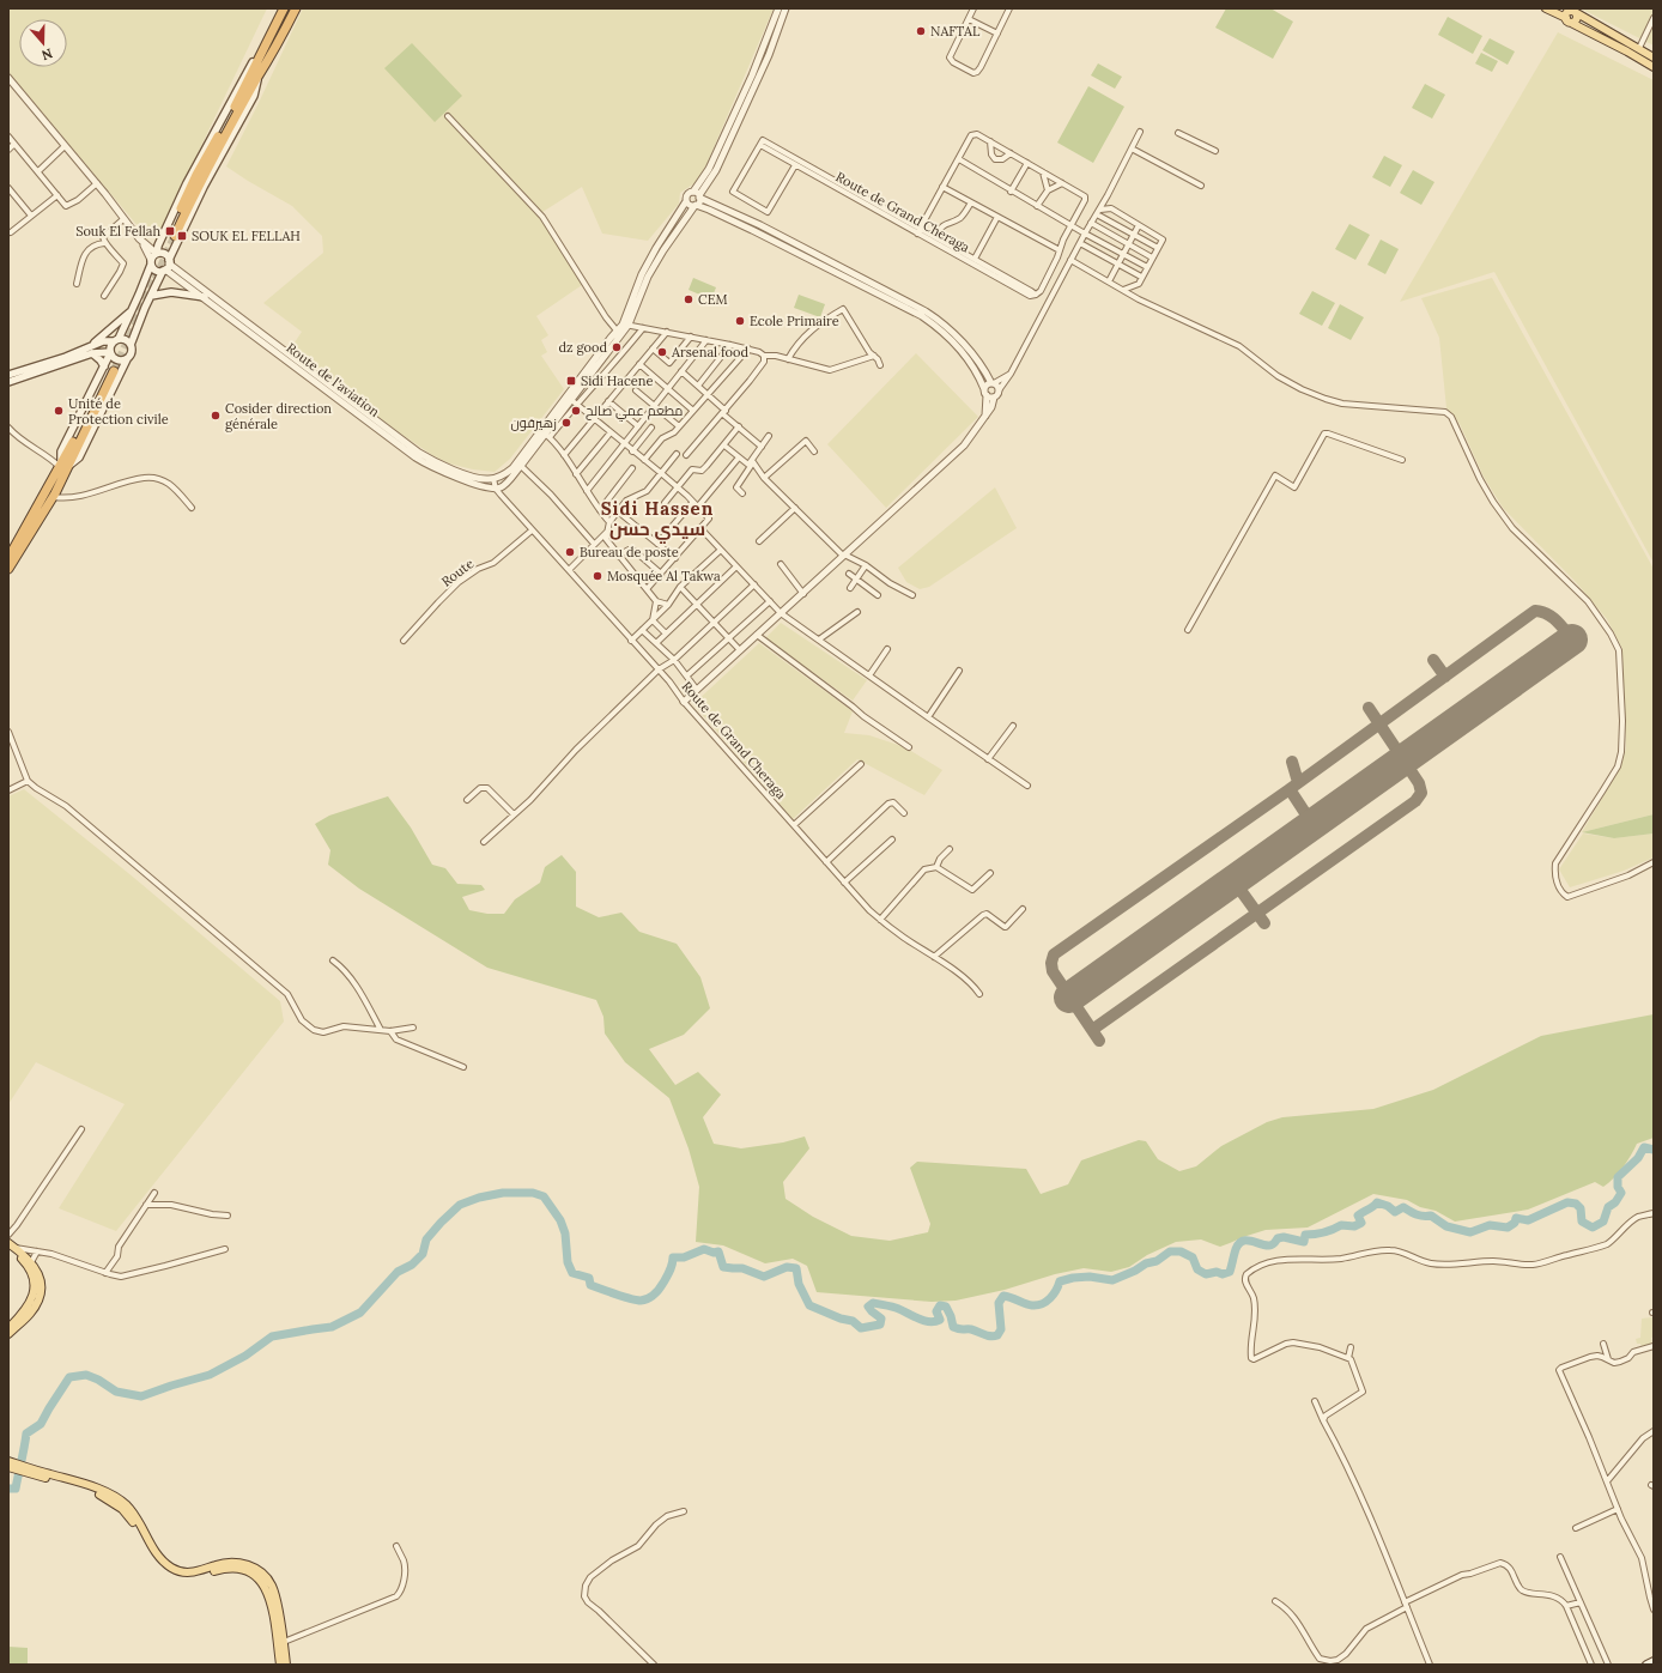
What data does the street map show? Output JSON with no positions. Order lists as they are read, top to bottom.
{
  "streets": {
    "street": ["Route de Grand Cheraga", "Route de l'aviation", "Route"]
  },
  "crossings": [
    ["Route de Grand Cheraga", "Route de l'aviation"],
    ["Route de Grand Cheraga", "Route"]
  ],
  "districts": ["Sidi Hassen سيدي حسن"],
  "places": {
    "other": [
      "NAFTAL",
      "CEM",
      "Ecole Primaire",
      "dz good",
      "Arsenal food",
      "Unité de Protection civile",
      "مطعم عمي صالح",
      "Cosider direction générale",
      "زهيرفون",
      "Bureau de poste",
      "Mosquée Al Takwa"
    ],
    "transit": ["Souk El Fellah", "SOUK EL FELLAH", "Sidi Hacene"]
  },
  "north": "bottom"
}
